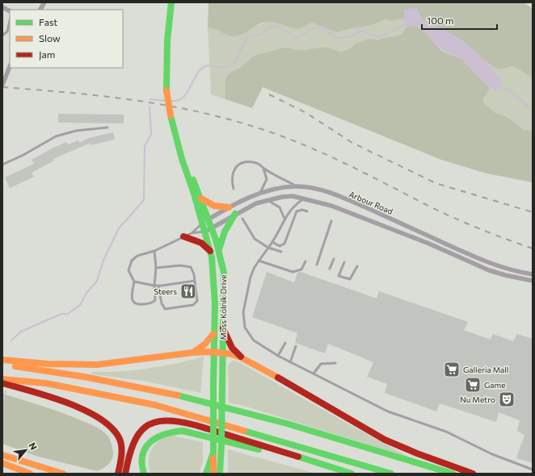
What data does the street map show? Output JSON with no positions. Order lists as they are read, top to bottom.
{
  "streets": {
    "main road": ["Moss Kolnik Drive"],
    "street": ["Arbour Road"]
  },
  "crossings": [
    ["Arbour Road", "Moss Kolnik Drive"]
  ],
  "places": {
    "restaurant": ["Steers"],
    "supermarket": ["Galleria Mall", "Game"],
    "theatre": ["Nu Metro"]
  },
  "legend": ["Fast", "Slow", "Jam"],
  "scale_bar": "100 m",
  "north": "top right"
}
